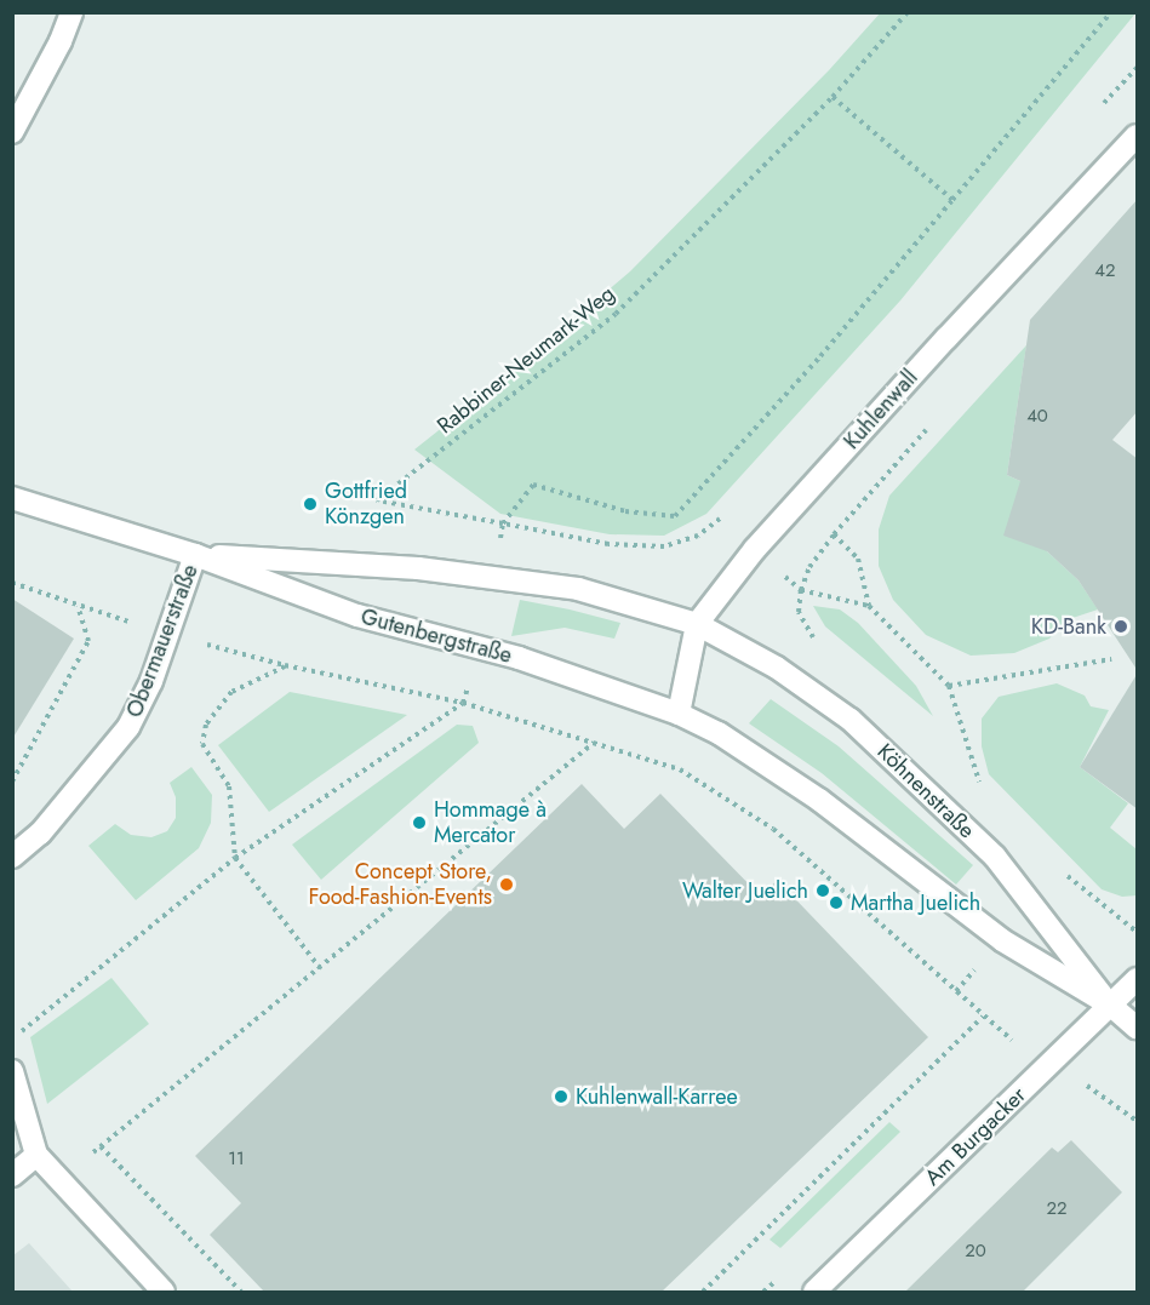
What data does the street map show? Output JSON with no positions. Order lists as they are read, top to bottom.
{
  "streets": {
    "main road": [
      "Kuhlenwall",
      "Gutenbergstraße",
      "Obermauerstraße",
      "Köhnenstraße",
      "Am Burgacker"
    ],
    "path": ["Rabbiner-Neumark-Weg"]
  },
  "crossings": [
    ["Kuhlenwall", "Gutenbergstraße"],
    ["Kuhlenwall", "Köhnenstraße"],
    ["Gutenbergstraße", "Obermauerstraße"],
    ["Gutenbergstraße", "Köhnenstraße"],
    ["Köhnenstraße", "Am Burgacker"]
  ],
  "places": [
    "Gottfried Könzgen",
    "KD-Bank",
    "Hommage à Mercator",
    "Concept Store, Food-Fashion-Events",
    "Walter Juelich",
    "Martha Juelich",
    "Kuhlenwall-Karree"
  ],
  "house_numbers": [
    "42",
    "40",
    "11",
    "22",
    "20"
  ]
}
